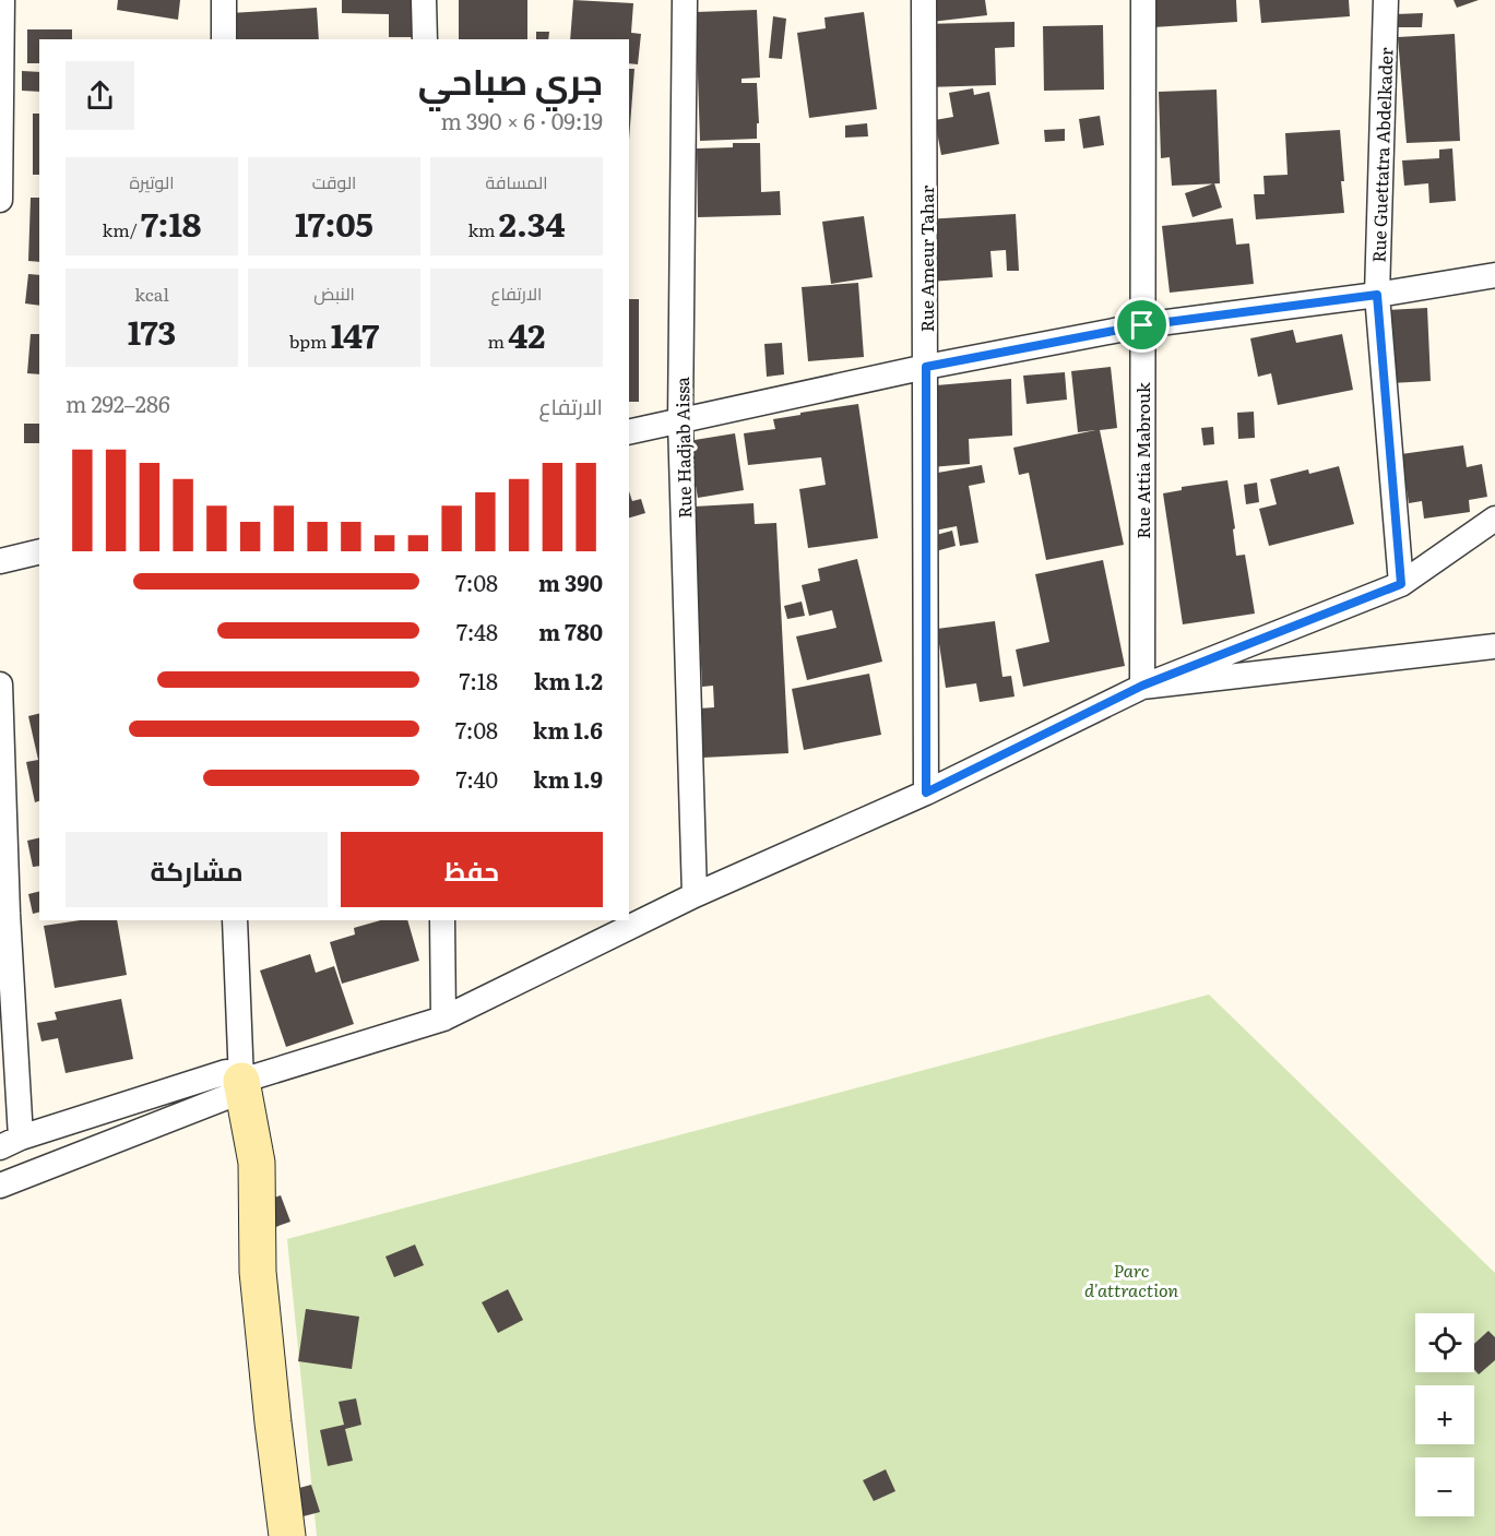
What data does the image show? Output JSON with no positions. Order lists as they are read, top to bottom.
{
  "streets": {
    "street": [
      "Rue Guettatra Abdelkader",
      "Rue Ameur Tahar",
      "Rue Hadjab Aissa",
      "Rue Attia Mabrouk"
    ]
  },
  "parks": ["Parc d'attraction"],
  "page": {
    "heading": ["جري صباحي", "09:19 · 6 × 390 m"],
    "stats": [
      ["المسافة", "2.34 km"],
      ["الوقت", "17:05"],
      ["الوتيرة", "7:18 /km"],
      ["الارتفاع", "42 m"],
      ["النبض", "147 bpm"],
      ["kcal", "173"]
    ],
    "chart": ["الارتفاع", "286–292 m"],
    "list": [
      {
        "name": "390 m",
        "note": "7:08"
      },
      {
        "name": "780 m",
        "note": "7:48"
      },
      {
        "name": "1.2 km",
        "note": "7:18"
      },
      {
        "name": "1.6 km",
        "note": "7:08"
      },
      {
        "name": "1.9 km",
        "note": "7:40"
      }
    ],
    "buttons": ["حفظ", "مشاركة"],
    "map_buttons": ["+", "−"]
  }
}
